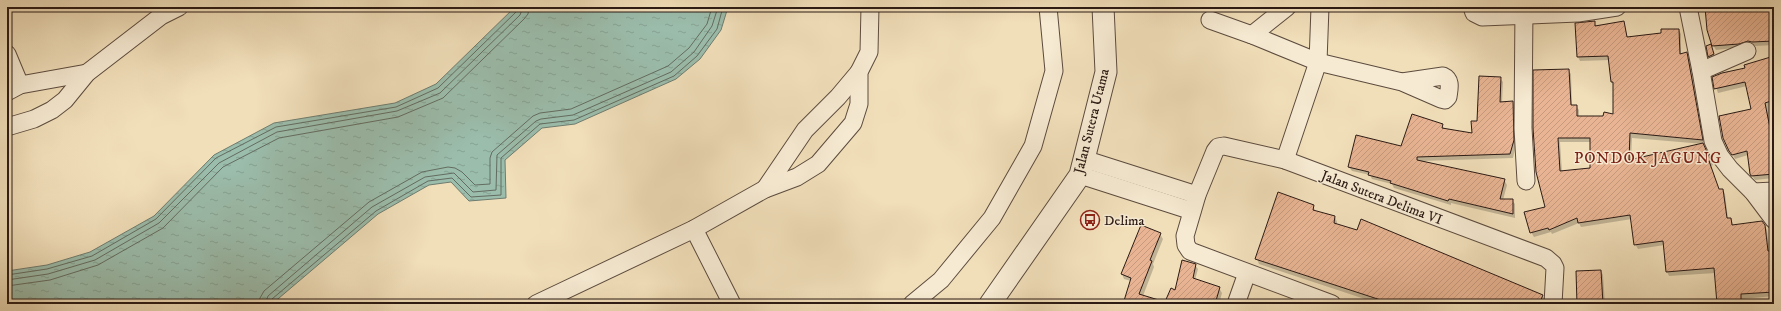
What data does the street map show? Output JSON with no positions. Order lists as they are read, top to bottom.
{
  "streets": {
    "street": ["Jalan Sutera Utama", "Jalan Sutera Delima VI"]
  },
  "districts": ["PONDOK JAGUNG"],
  "places": {
    "bus stop": ["Delima"]
  }
}
